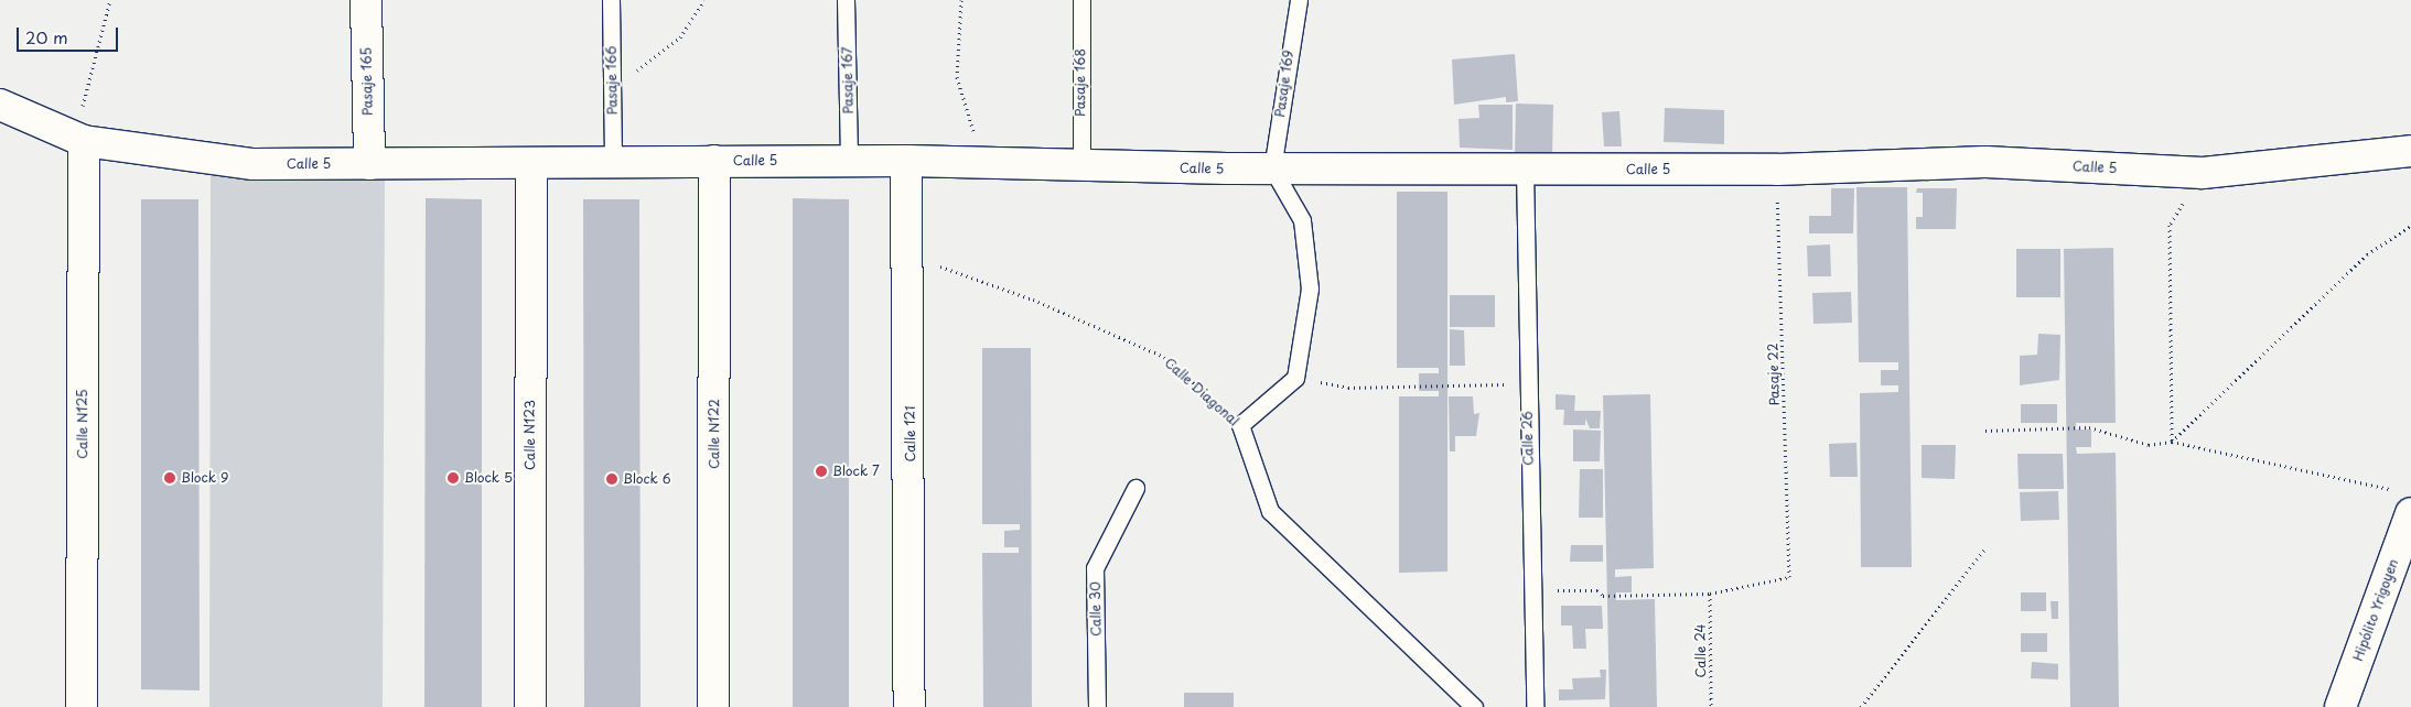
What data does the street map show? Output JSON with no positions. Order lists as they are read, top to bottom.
{
  "streets": {
    "street": [
      "Pasaje 165",
      "Calle 5",
      "Calle N125",
      "Calle N122",
      "Calle 121",
      "Calle N123",
      "Hipólito Yrigoyen"
    ],
    "lane": [
      "Pasaje 166",
      "Pasaje 167",
      "Pasaje 168",
      "Pasaje 169",
      "Calle Diagonal",
      "Calle 26",
      "Calle 30"
    ],
    "path": ["Pasaje 22", "Calle 24"]
  },
  "crossings": [
    ["Pasaje 166", "Calle 5"],
    ["Pasaje 167", "Calle 5"],
    ["Pasaje 165", "Calle 5"],
    ["Pasaje 168", "Calle 5"],
    ["Pasaje 169", "Calle 5"],
    ["Calle 5", "Pasaje 22"],
    ["Calle 5", "Calle N125"],
    ["Calle 5", "Calle N122"],
    ["Calle 5", "Calle 121"],
    ["Calle 5", "Calle N123"],
    ["Calle 5", "Calle 26"],
    ["Pasaje 22", "Calle 24"],
    ["Calle Diagonal", "Calle 121"]
  ],
  "places": [
    "Block 7",
    "Block 9",
    "Block 5",
    "Block 6"
  ],
  "scale_bar": "20 m"
}
